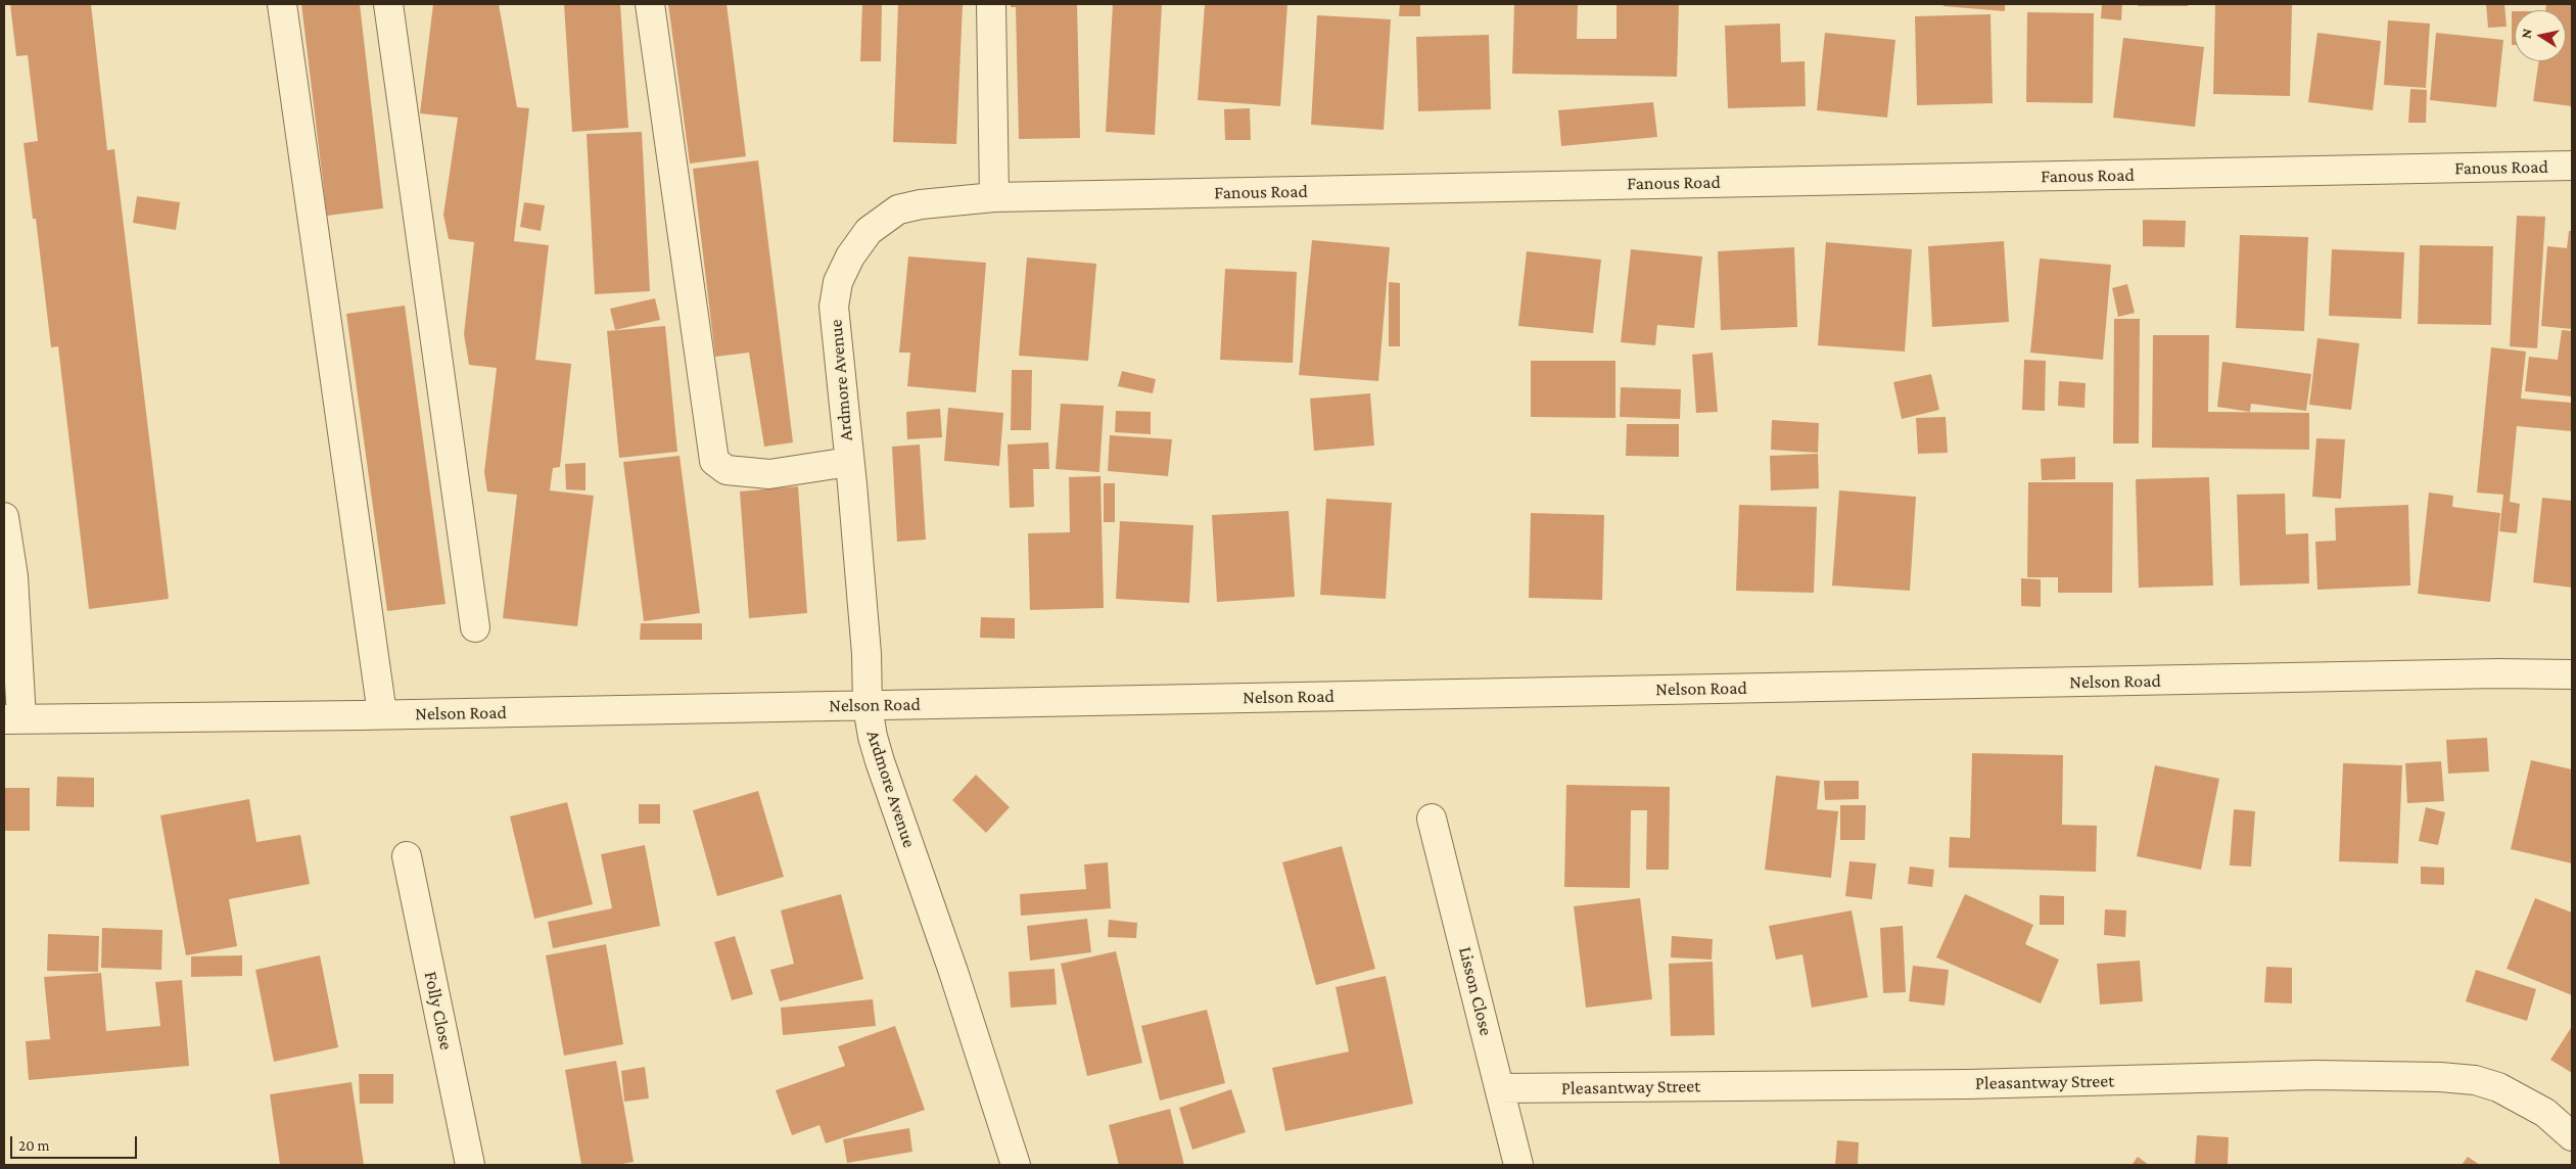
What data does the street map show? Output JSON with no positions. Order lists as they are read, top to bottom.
{
  "streets": {
    "street": [
      "Fanous Road",
      "Ardmore Avenue",
      "Nelson Road",
      "Lisson Close",
      "Folly Close",
      "Pleasantway Street"
    ]
  },
  "crossings": [
    ["Fanous Road", "Ardmore Avenue"],
    ["Ardmore Avenue", "Nelson Road"],
    ["Lisson Close", "Pleasantway Street"]
  ],
  "scale_bar": "20 m",
  "north": "left"
}
